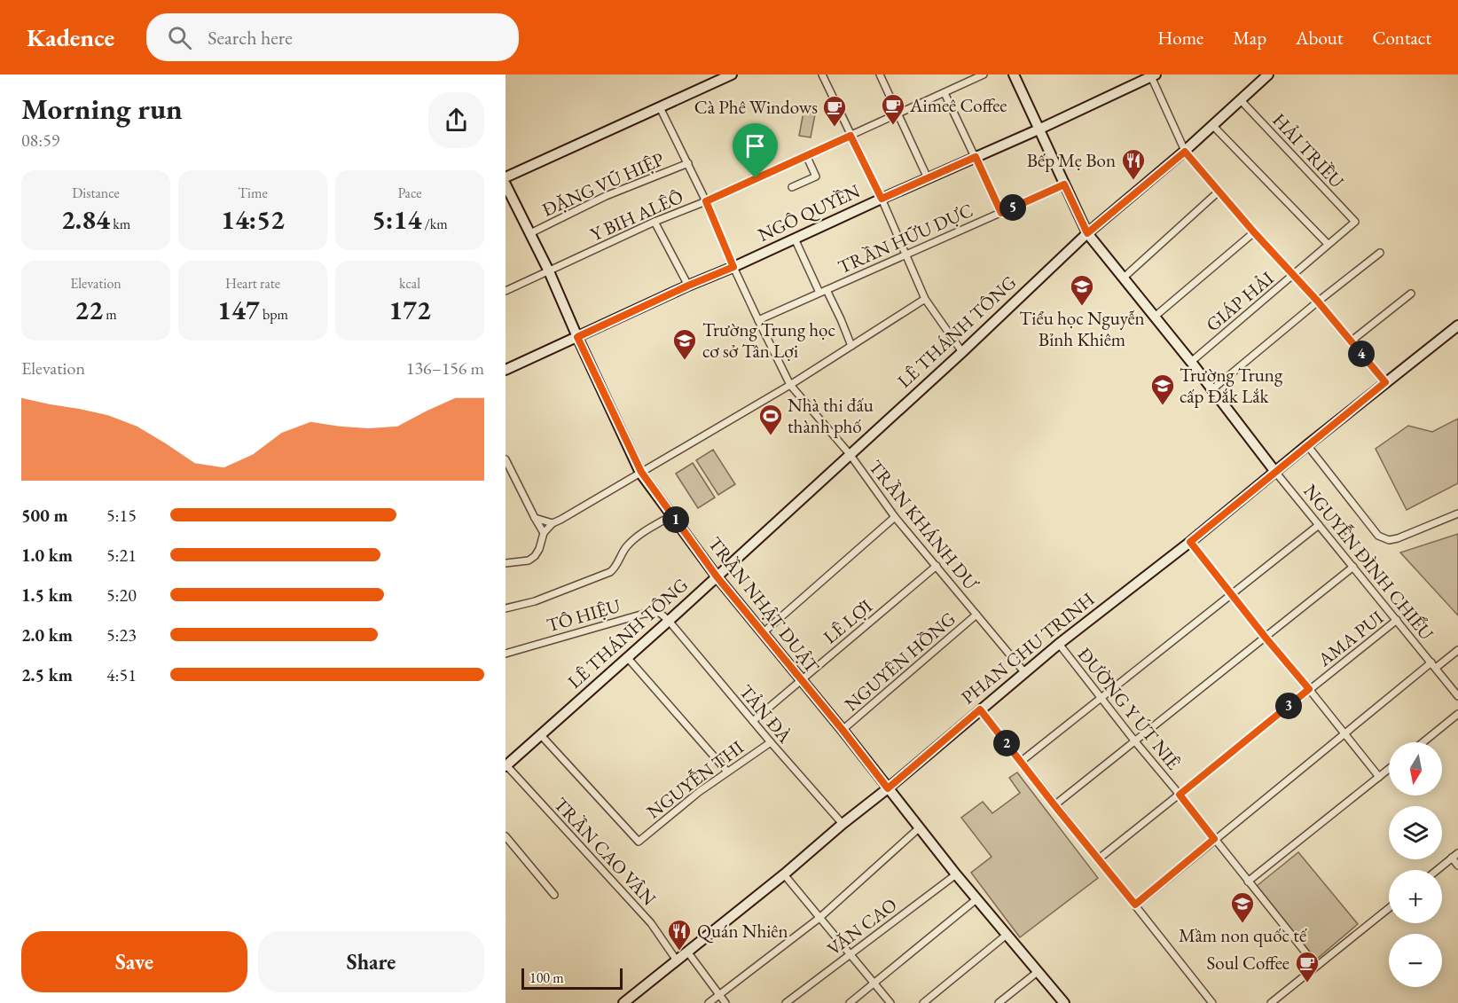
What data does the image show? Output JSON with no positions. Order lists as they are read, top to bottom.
{
  "streets": {
    "street": [
      "HẢI TRIỀU",
      "ĐẶNG VŨ HIỆP",
      "NGÔ QUYỀN",
      "Y BIH ALÊÔ",
      "TRẦN HỮU DỰC",
      "GIÁP HẢI",
      "LÊ THÁNH TÔNG",
      "TRẦN KHÁNH DƯ",
      "NGUYỄN ĐÌNH CHIỂU",
      "TRẦN NHẬT DUẬT",
      "TÔ HIỆU",
      "LÊ LỢI",
      "AMA PUI",
      "PHAN CHU TRINH",
      "NGUYÊN HỒNG",
      "ĐƯỜNG Y ÚT NIÊ",
      "TẢN ĐÀ",
      "NGUYỄN THI",
      "TRẦN CAO VÂN",
      "VĂN CAO"
    ]
  },
  "crossings": [
    ["HẢI TRIỀU", "GIÁP HẢI"],
    ["HẢI TRIỀU", "LÊ THÁNH TÔNG"],
    ["ĐẶNG VŨ HIỆP", "TRẦN KHÁNH DƯ"],
    ["ĐẶNG VŨ HIỆP", "TRẦN NHẬT DUẬT"],
    ["NGÔ QUYỀN", "TRẦN KHÁNH DƯ"],
    ["NGÔ QUYỀN", "TRẦN NHẬT DUẬT"],
    ["Y BIH ALÊÔ", "TRẦN KHÁNH DƯ"],
    ["Y BIH ALÊÔ", "TRẦN NHẬT DUẬT"],
    ["TRẦN HỮU DỰC", "TRẦN KHÁNH DƯ"],
    ["LÊ THÁNH TÔNG", "TRẦN KHÁNH DƯ"],
    ["LÊ THÁNH TÔNG", "TRẦN NHẬT DUẬT"],
    ["LÊ THÁNH TÔNG", "TÔ HIỆU"],
    ["LÊ THÁNH TÔNG", "TẢN ĐÀ"],
    ["LÊ THÁNH TÔNG", "NGUYỄN THI"],
    ["LÊ THÁNH TÔNG", "TRẦN CAO VÂN"],
    ["TRẦN KHÁNH DƯ", "LÊ LỢI"],
    ["TRẦN KHÁNH DƯ", "PHAN CHU TRINH"],
    ["TRẦN KHÁNH DƯ", "NGUYÊN HỒNG"],
    ["NGUYỄN ĐÌNH CHIỂU", "AMA PUI"],
    ["NGUYỄN ĐÌNH CHIỂU", "PHAN CHU TRINH"],
    ["TRẦN NHẬT DUẬT", "LÊ LỢI"],
    ["TRẦN NHẬT DUẬT", "PHAN CHU TRINH"],
    ["TRẦN NHẬT DUẬT", "NGUYÊN HỒNG"],
    ["TRẦN NHẬT DUẬT", "VĂN CAO"],
    ["TÔ HIỆU", "TẢN ĐÀ"],
    ["LÊ LỢI", "TẢN ĐÀ"],
    ["AMA PUI", "ĐƯỜNG Y ÚT NIÊ"],
    ["PHAN CHU TRINH", "ĐƯỜNG Y ÚT NIÊ"],
    ["PHAN CHU TRINH", "TẢN ĐÀ"],
    ["PHAN CHU TRINH", "TRẦN CAO VÂN"],
    ["TẢN ĐÀ", "NGUYỄN THI"]
  ],
  "places": {
    "cafe": ["Aimeê Coffee", "Cà Phê Windows", "Soul Coffee"],
    "restaurant": ["Bếp Mẹ Bon", "Quán Nhiên"],
    "school or university": [
      "Tiểu học Nguyễn Bỉnh Khiêm",
      "Trường Trung học cơ sở Tân Lợi",
      "Trường Trung cấp Đắk Lắk",
      "Mầm non quốc tế"
    ],
    "sports": ["Nhà thi đấu thành phố"]
  },
  "scale_bar": "100 m",
  "north": "bottom",
  "page": {
    "header": "Kadence",
    "search": "Search here",
    "nav": [
      "Home",
      "Map",
      "About",
      "Contact"
    ],
    "heading": ["Morning run", "08:59"],
    "stats": [
      ["Distance", "2.84 km"],
      ["Time", "14:52"],
      ["Pace", "5:14 /km"],
      ["Elevation", "22 m"],
      ["Heart rate", "147 bpm"],
      ["kcal", "172"]
    ],
    "pins": [
      "5",
      "4",
      "1",
      "3",
      "2"
    ],
    "chart": ["Elevation", "136–156 m"],
    "list": [
      {
        "name": "500 m",
        "note": "5:15"
      },
      {
        "name": "1.0 km",
        "note": "5:21"
      },
      {
        "name": "1.5 km",
        "note": "5:20"
      },
      {
        "name": "2.0 km",
        "note": "5:23"
      },
      {
        "name": "2.5 km",
        "note": "4:51"
      }
    ],
    "map_buttons": ["+", "−"],
    "buttons": ["Save", "Share"],
    "scale": "100 m"
  }
}
